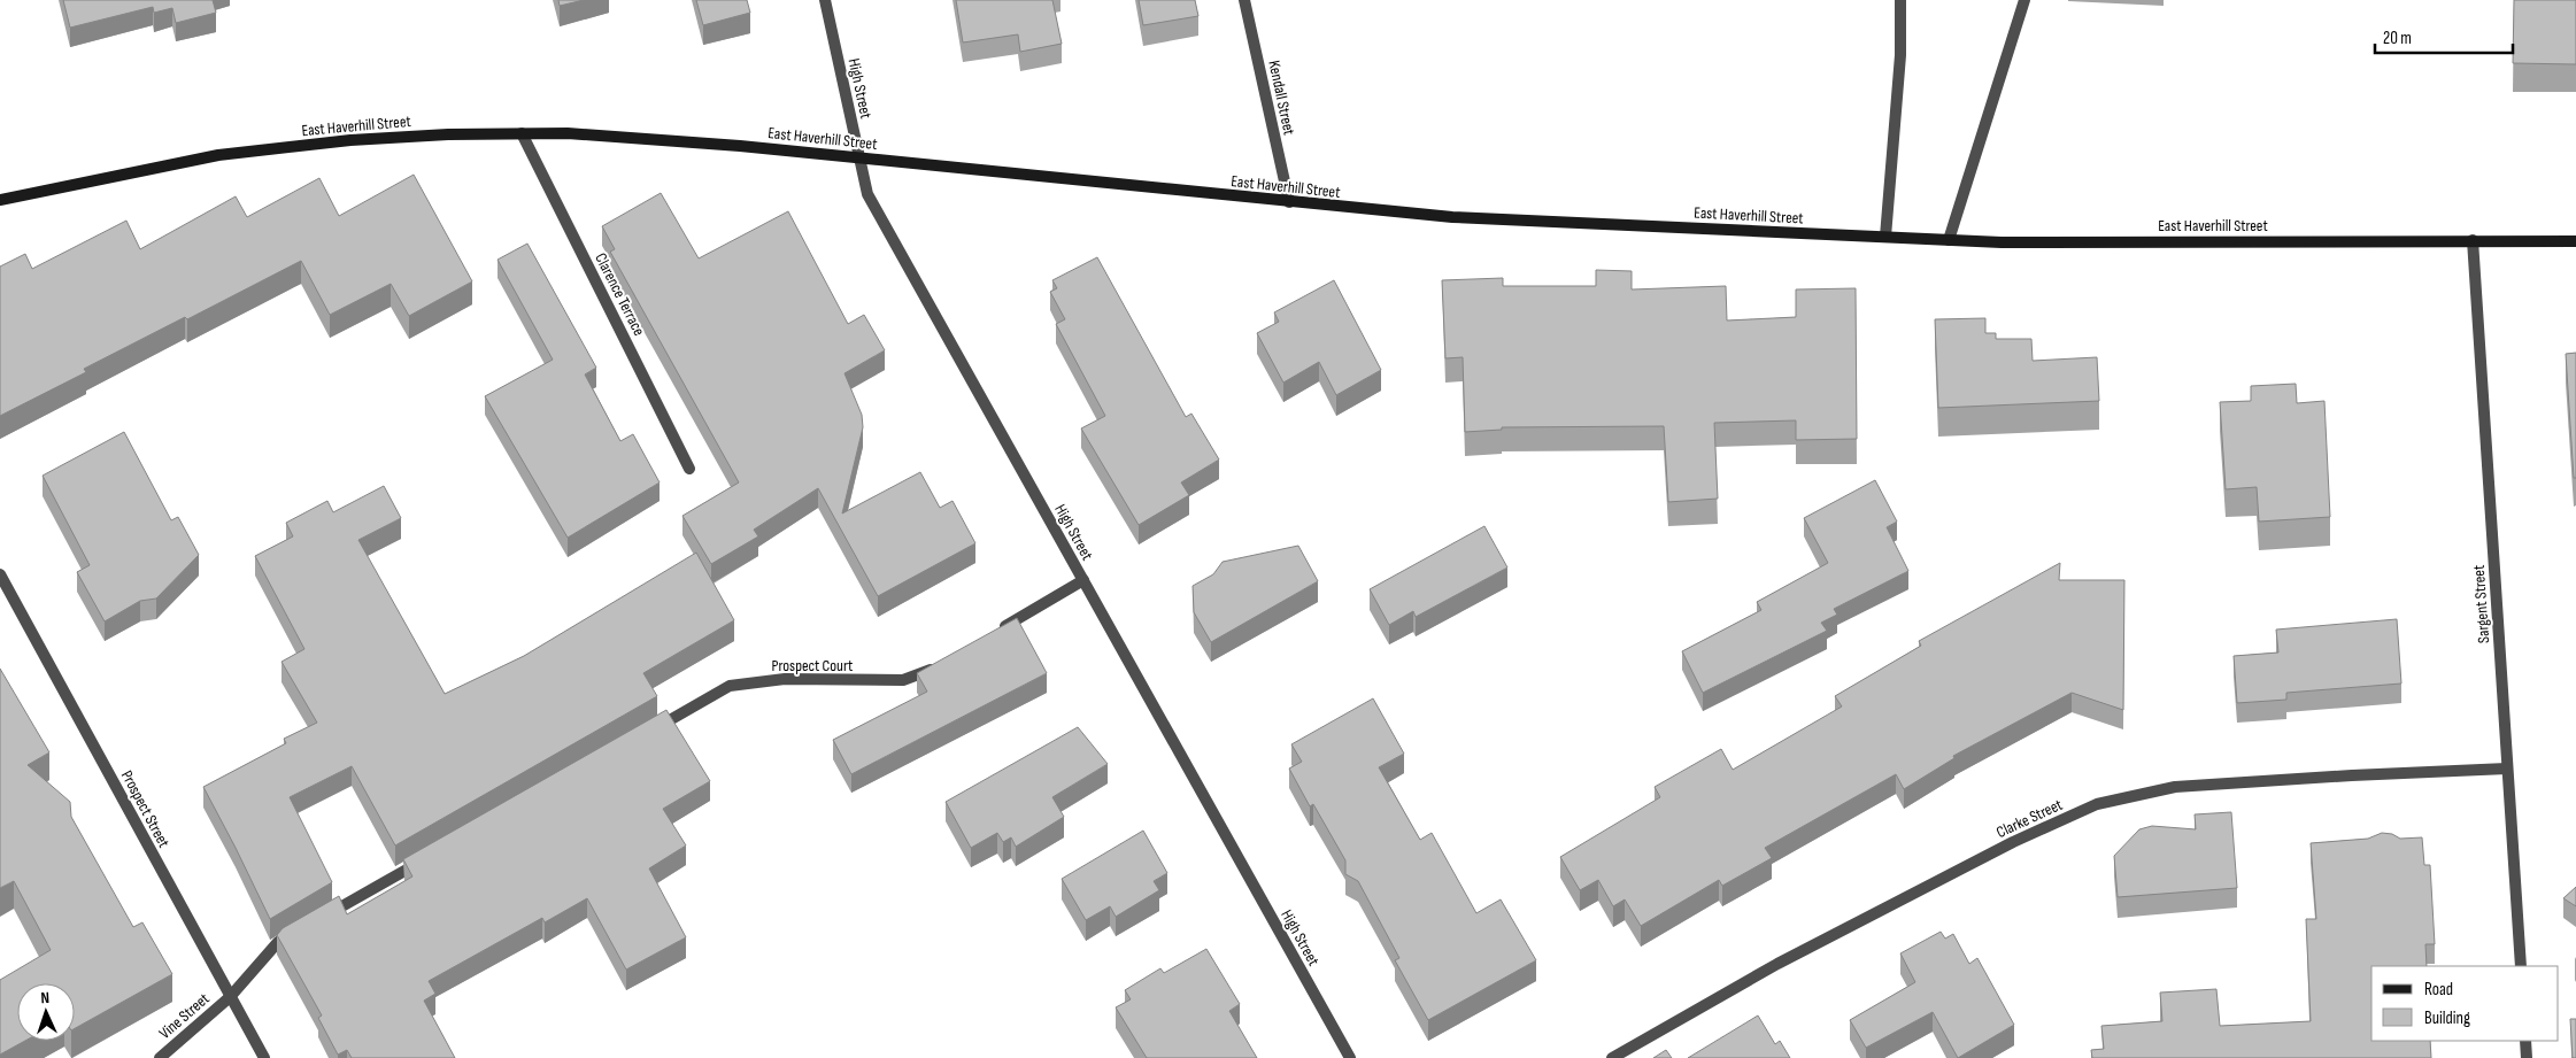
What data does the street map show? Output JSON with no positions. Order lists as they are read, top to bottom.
{
  "streets": {
    "main road": ["East Haverhill Street"],
    "street": [
      "High Street",
      "Kendall Street",
      "Clarence Terrace",
      "Sargent Street",
      "Prospect Court",
      "Prospect Street",
      "Clarke Street",
      "Vine Street"
    ]
  },
  "crossings": [
    ["High Street", "East Haverhill Street"],
    ["Kendall Street", "East Haverhill Street"],
    ["East Haverhill Street", "Clarence Terrace"],
    ["East Haverhill Street", "Sargent Street"],
    ["Sargent Street", "Clarke Street"],
    ["Prospect Street", "Vine Street"]
  ],
  "legend": ["Road", "Building"],
  "scale_bar": "20 m",
  "north": "top"
}
